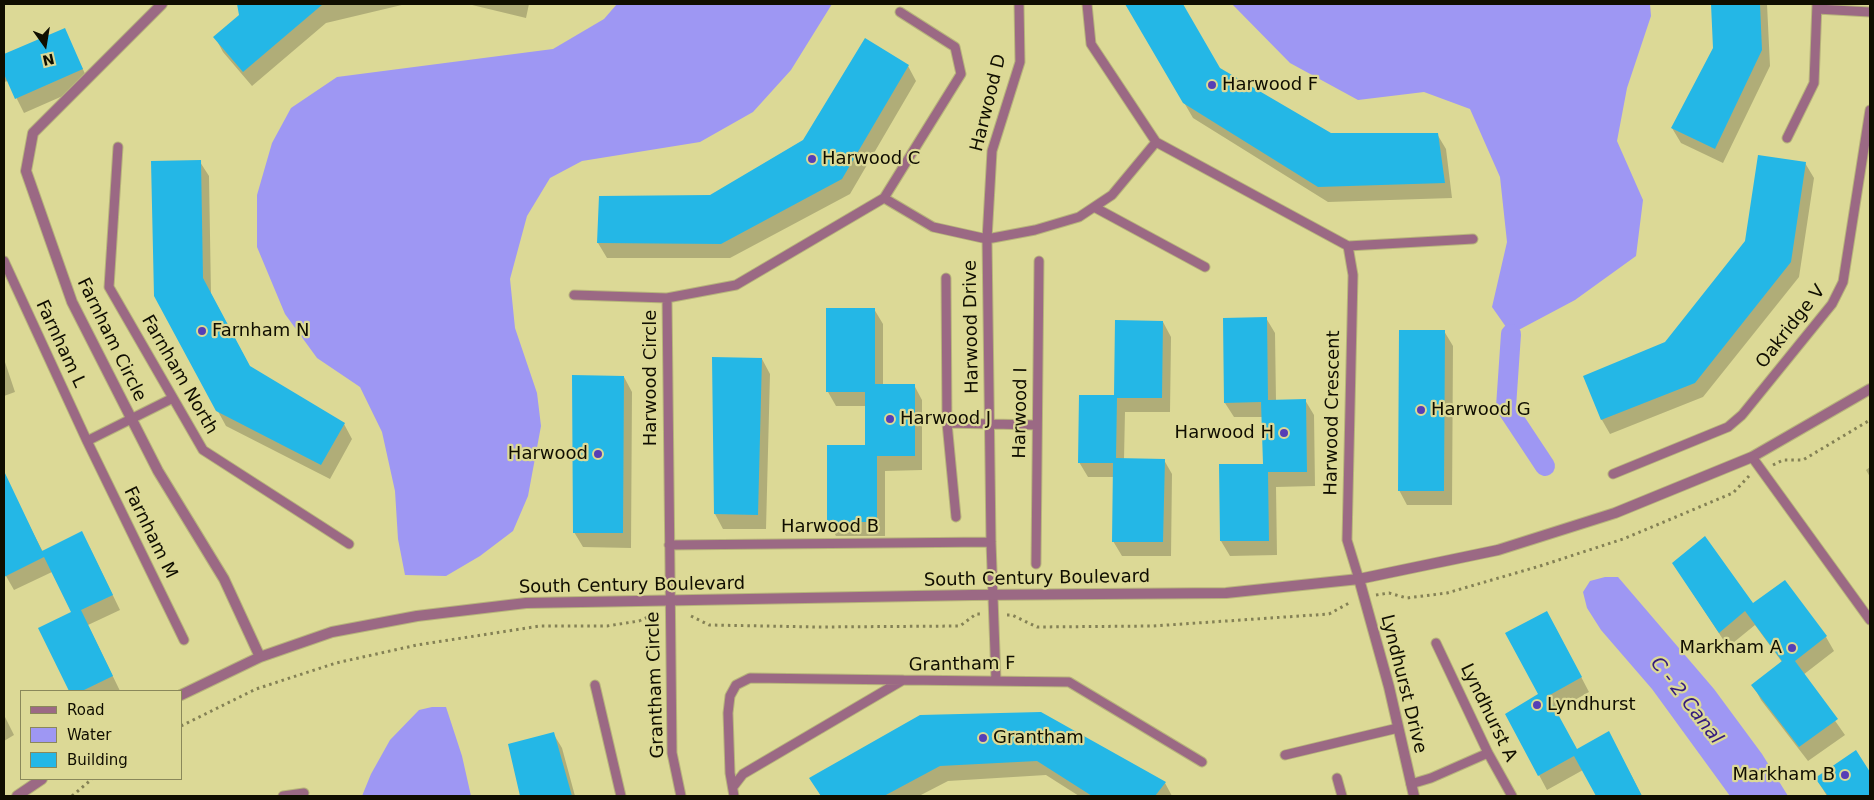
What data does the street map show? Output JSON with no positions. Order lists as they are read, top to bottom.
{
  "streets": {
    "street": ["Farnham Circle", "South Century Boulevard", "Lyndhurst Drive"],
    "lane": [
      "Harwood D",
      "Harwood Drive",
      "Oakridge V",
      "Farnham L",
      "Farnham North",
      "Harwood Circle",
      "Harwood I",
      "Harwood Crescent",
      "Harwood B",
      "Farnham M",
      "Grantham F",
      "Grantham Circle",
      "Lyndhurst A"
    ]
  },
  "crossings": [
    ["Harwood D", "Harwood Drive"],
    ["Harwood Drive", "Harwood B"],
    ["Harwood Drive", "South Century Boulevard"],
    ["Harwood Drive", "Grantham F"],
    ["Farnham Circle", "South Century Boulevard"],
    ["Farnham L", "Farnham M"],
    ["Harwood Circle", "Harwood B"],
    ["Harwood Circle", "South Century Boulevard"],
    ["Harwood Circle", "Grantham Circle"],
    ["Harwood Crescent", "South Century Boulevard"],
    ["Harwood Crescent", "Lyndhurst Drive"],
    ["South Century Boulevard", "Lyndhurst Drive"],
    ["South Century Boulevard", "Grantham Circle"]
  ],
  "water": ["C - 2 Canal"],
  "places": [
    "Harwood F",
    "Harwood C",
    "Farnham N",
    "Harwood G",
    "Harwood J",
    "Harwood H",
    "Harwood",
    "Markham A",
    "Lyndhurst",
    "Grantham",
    "Markham B"
  ],
  "legend": ["Road", "Water", "Building"],
  "north": "bottom"
}
